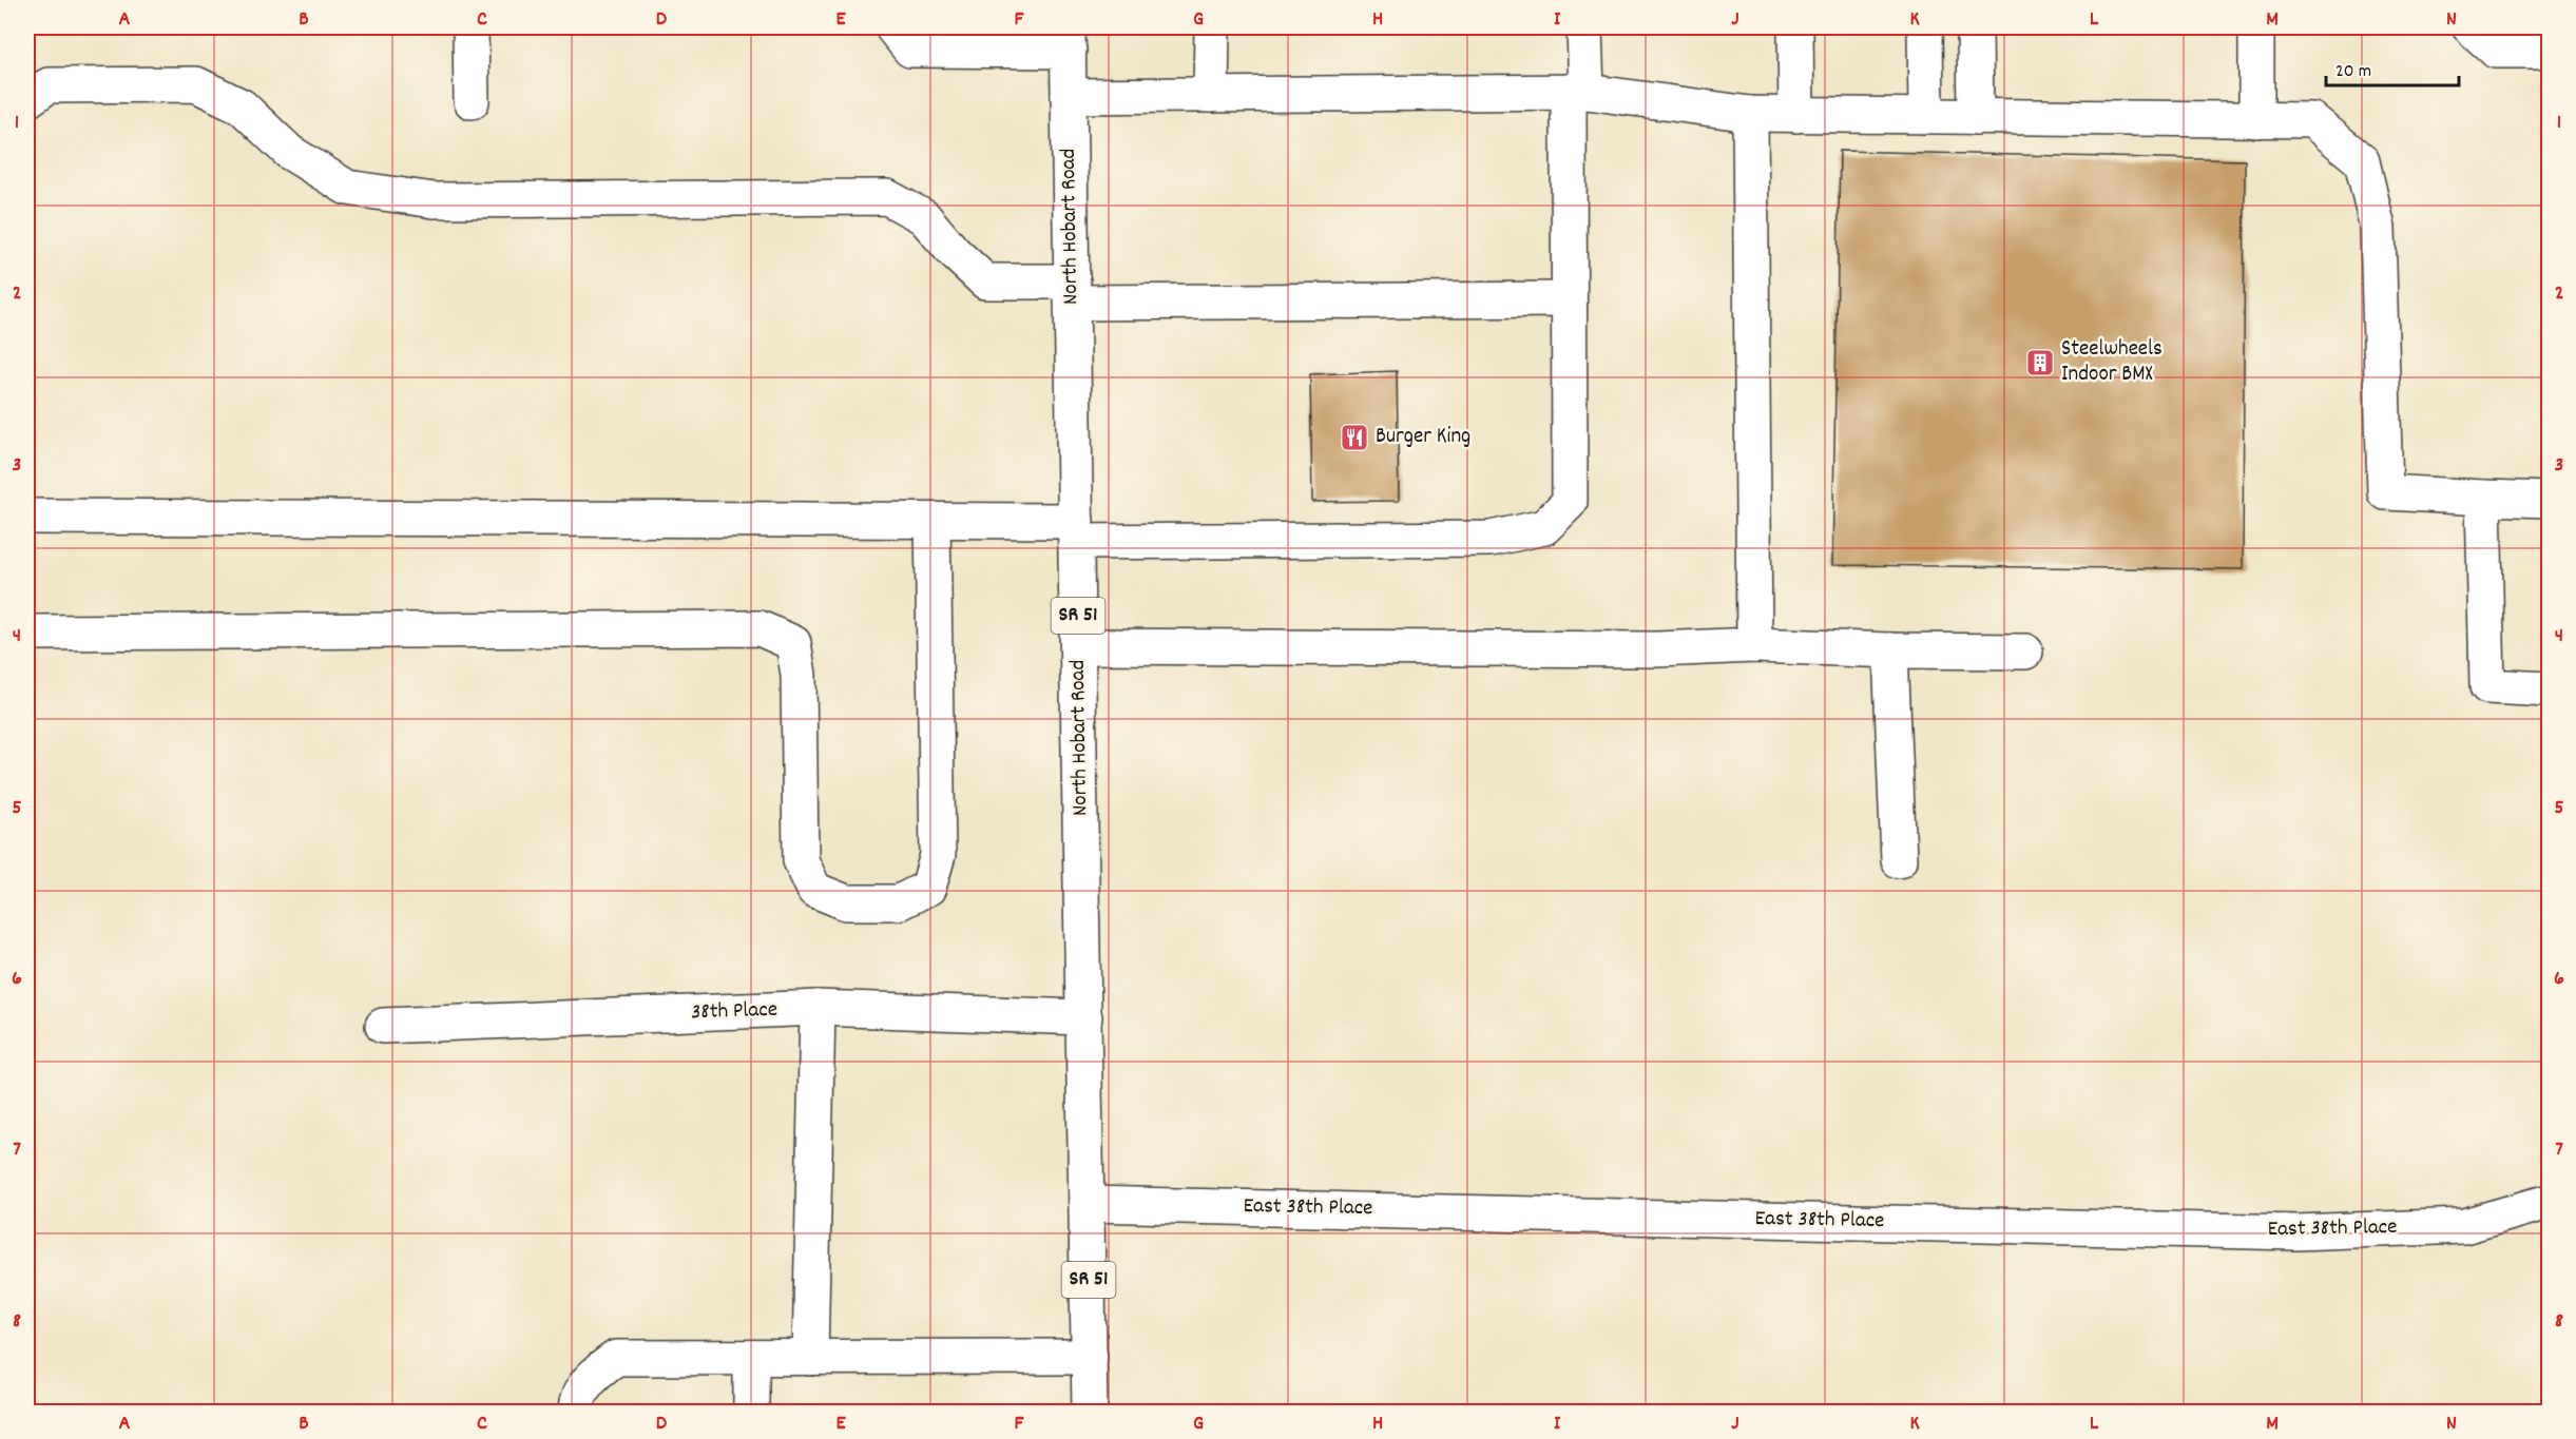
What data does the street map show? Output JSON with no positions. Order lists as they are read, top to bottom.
{
  "streets": {
    "street": [
      "North Hobart Road",
      "SR 51",
      "38th Place",
      "East 38th Place"
    ]
  },
  "crossings": [
    ["North Hobart Road", "38th Place"],
    ["North Hobart Road", "East 38th Place"]
  ],
  "places": {
    "building": ["Steelwheels Indoor BMX"],
    "restaurant": ["Burger King"]
  },
  "scale_bar": "20 m",
  "grid": {
    "columns": [
      "A",
      "B",
      "C",
      "D",
      "E",
      "F",
      "G",
      "H",
      "I",
      "J",
      "K",
      "L",
      "M",
      "N"
    ],
    "rows": [
      "1",
      "2",
      "3",
      "4",
      "5",
      "6",
      "7",
      "8"
    ]
  }
}
